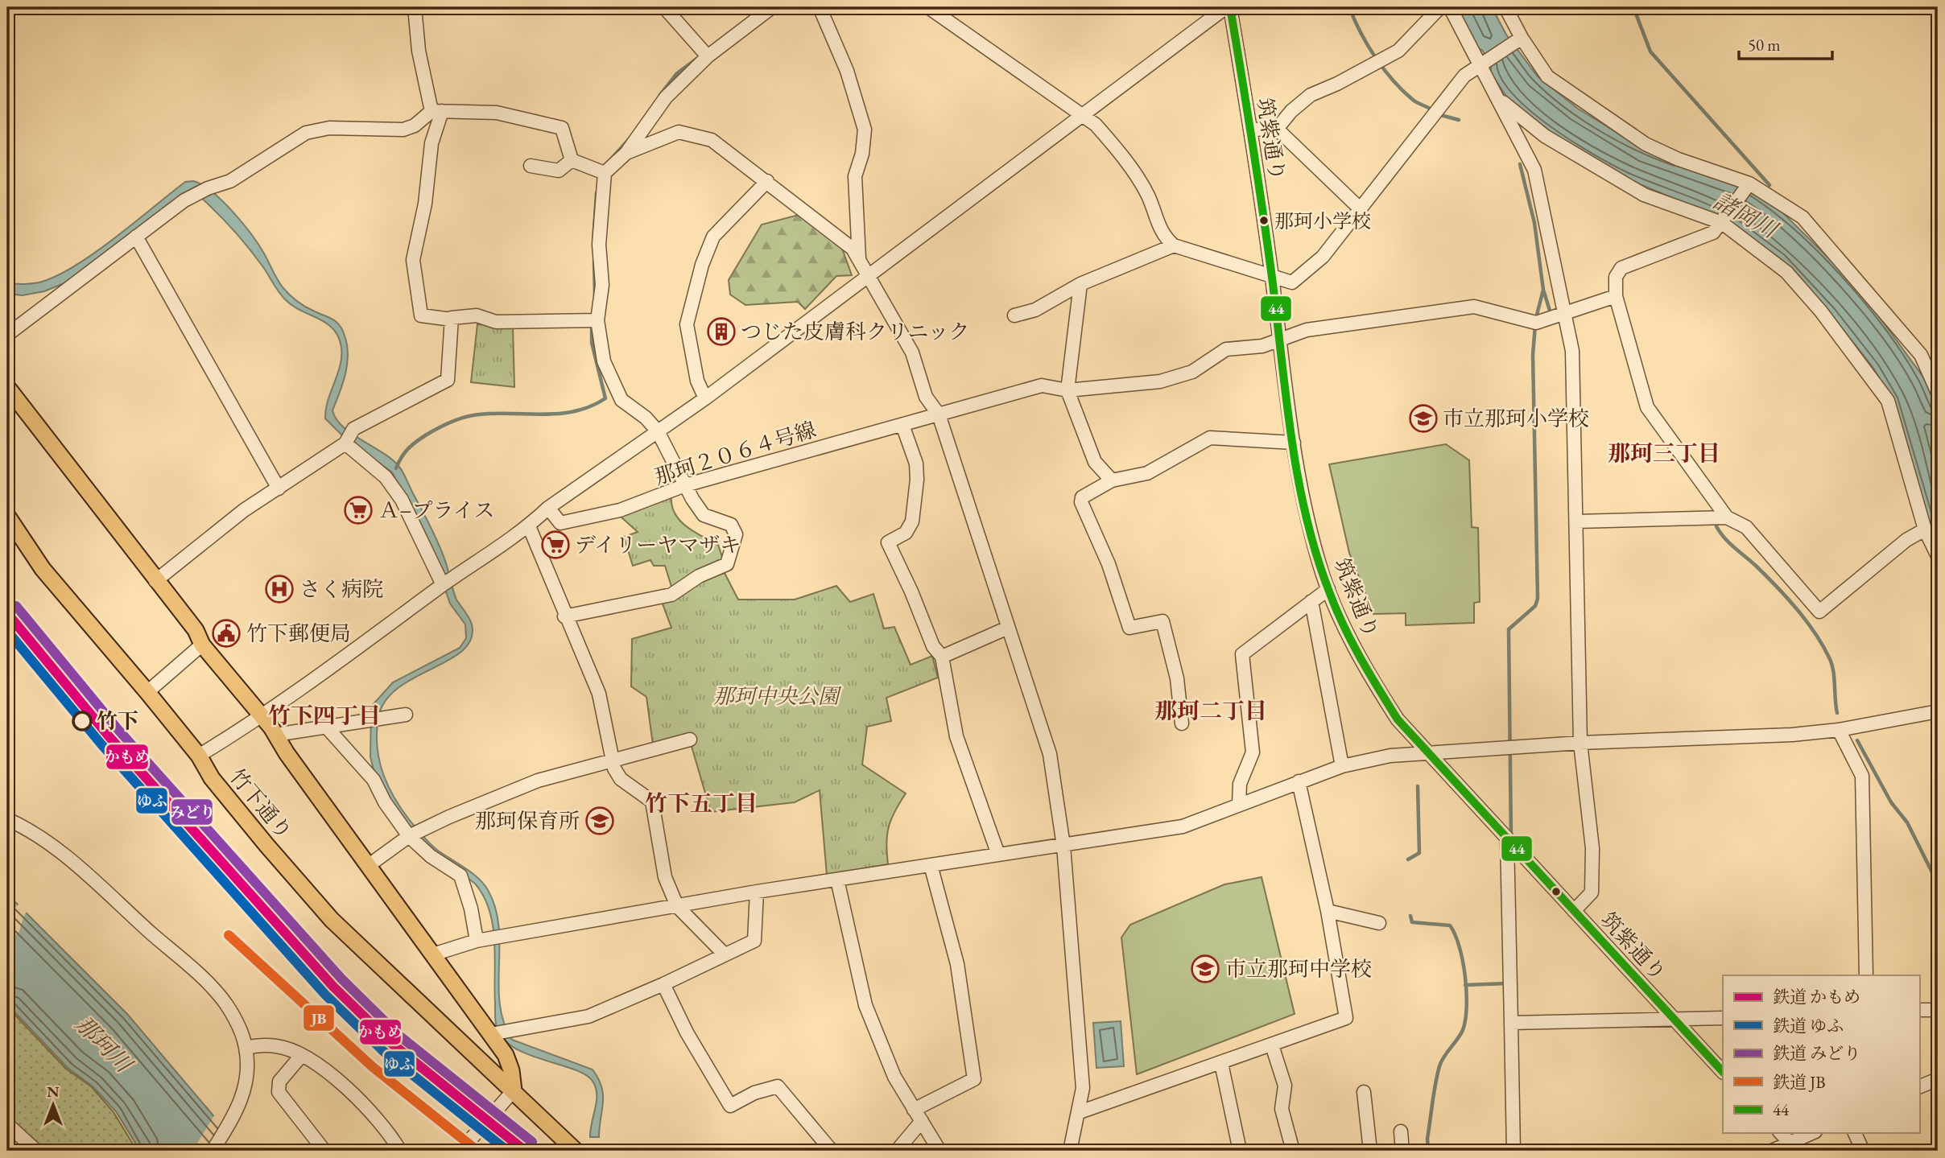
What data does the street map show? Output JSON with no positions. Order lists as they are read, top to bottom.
{
  "streets": {
    "main road": ["竹下通り"],
    "street": ["筑紫通り", "那珂２０６４号線"]
  },
  "crossings": [
    ["筑紫通り", "那珂２０６４号線"]
  ],
  "districts": [
    "那珂三丁目",
    "那珂二丁目",
    "竹下四丁目",
    "竹下五丁目"
  ],
  "water": ["諸岡川", "那珂川"],
  "parks": ["那珂中央公園"],
  "places": {
    "other": ["那珂小学校", "竹下"],
    "building": ["つじた皮膚科クリニック"],
    "school or university": ["市立那珂小学校", "那珂保育所", "市立那珂中学校"],
    "supermarket": ["Ａ−プライス", "デイリーヤマザキ"],
    "hospital": ["さく病院"],
    "public building": ["竹下郵便局"]
  },
  "lines": [
    "transit line 44",
    "rail line みどり",
    "rail line かもめ",
    "rail line ゆふ",
    "rail line JB"
  ],
  "legend": [
    "鉄道 かもめ",
    "鉄道 ゆふ",
    "鉄道 みどり",
    "鉄道 JB",
    "44"
  ],
  "scale_bar": "50 m",
  "north": "top"
}
